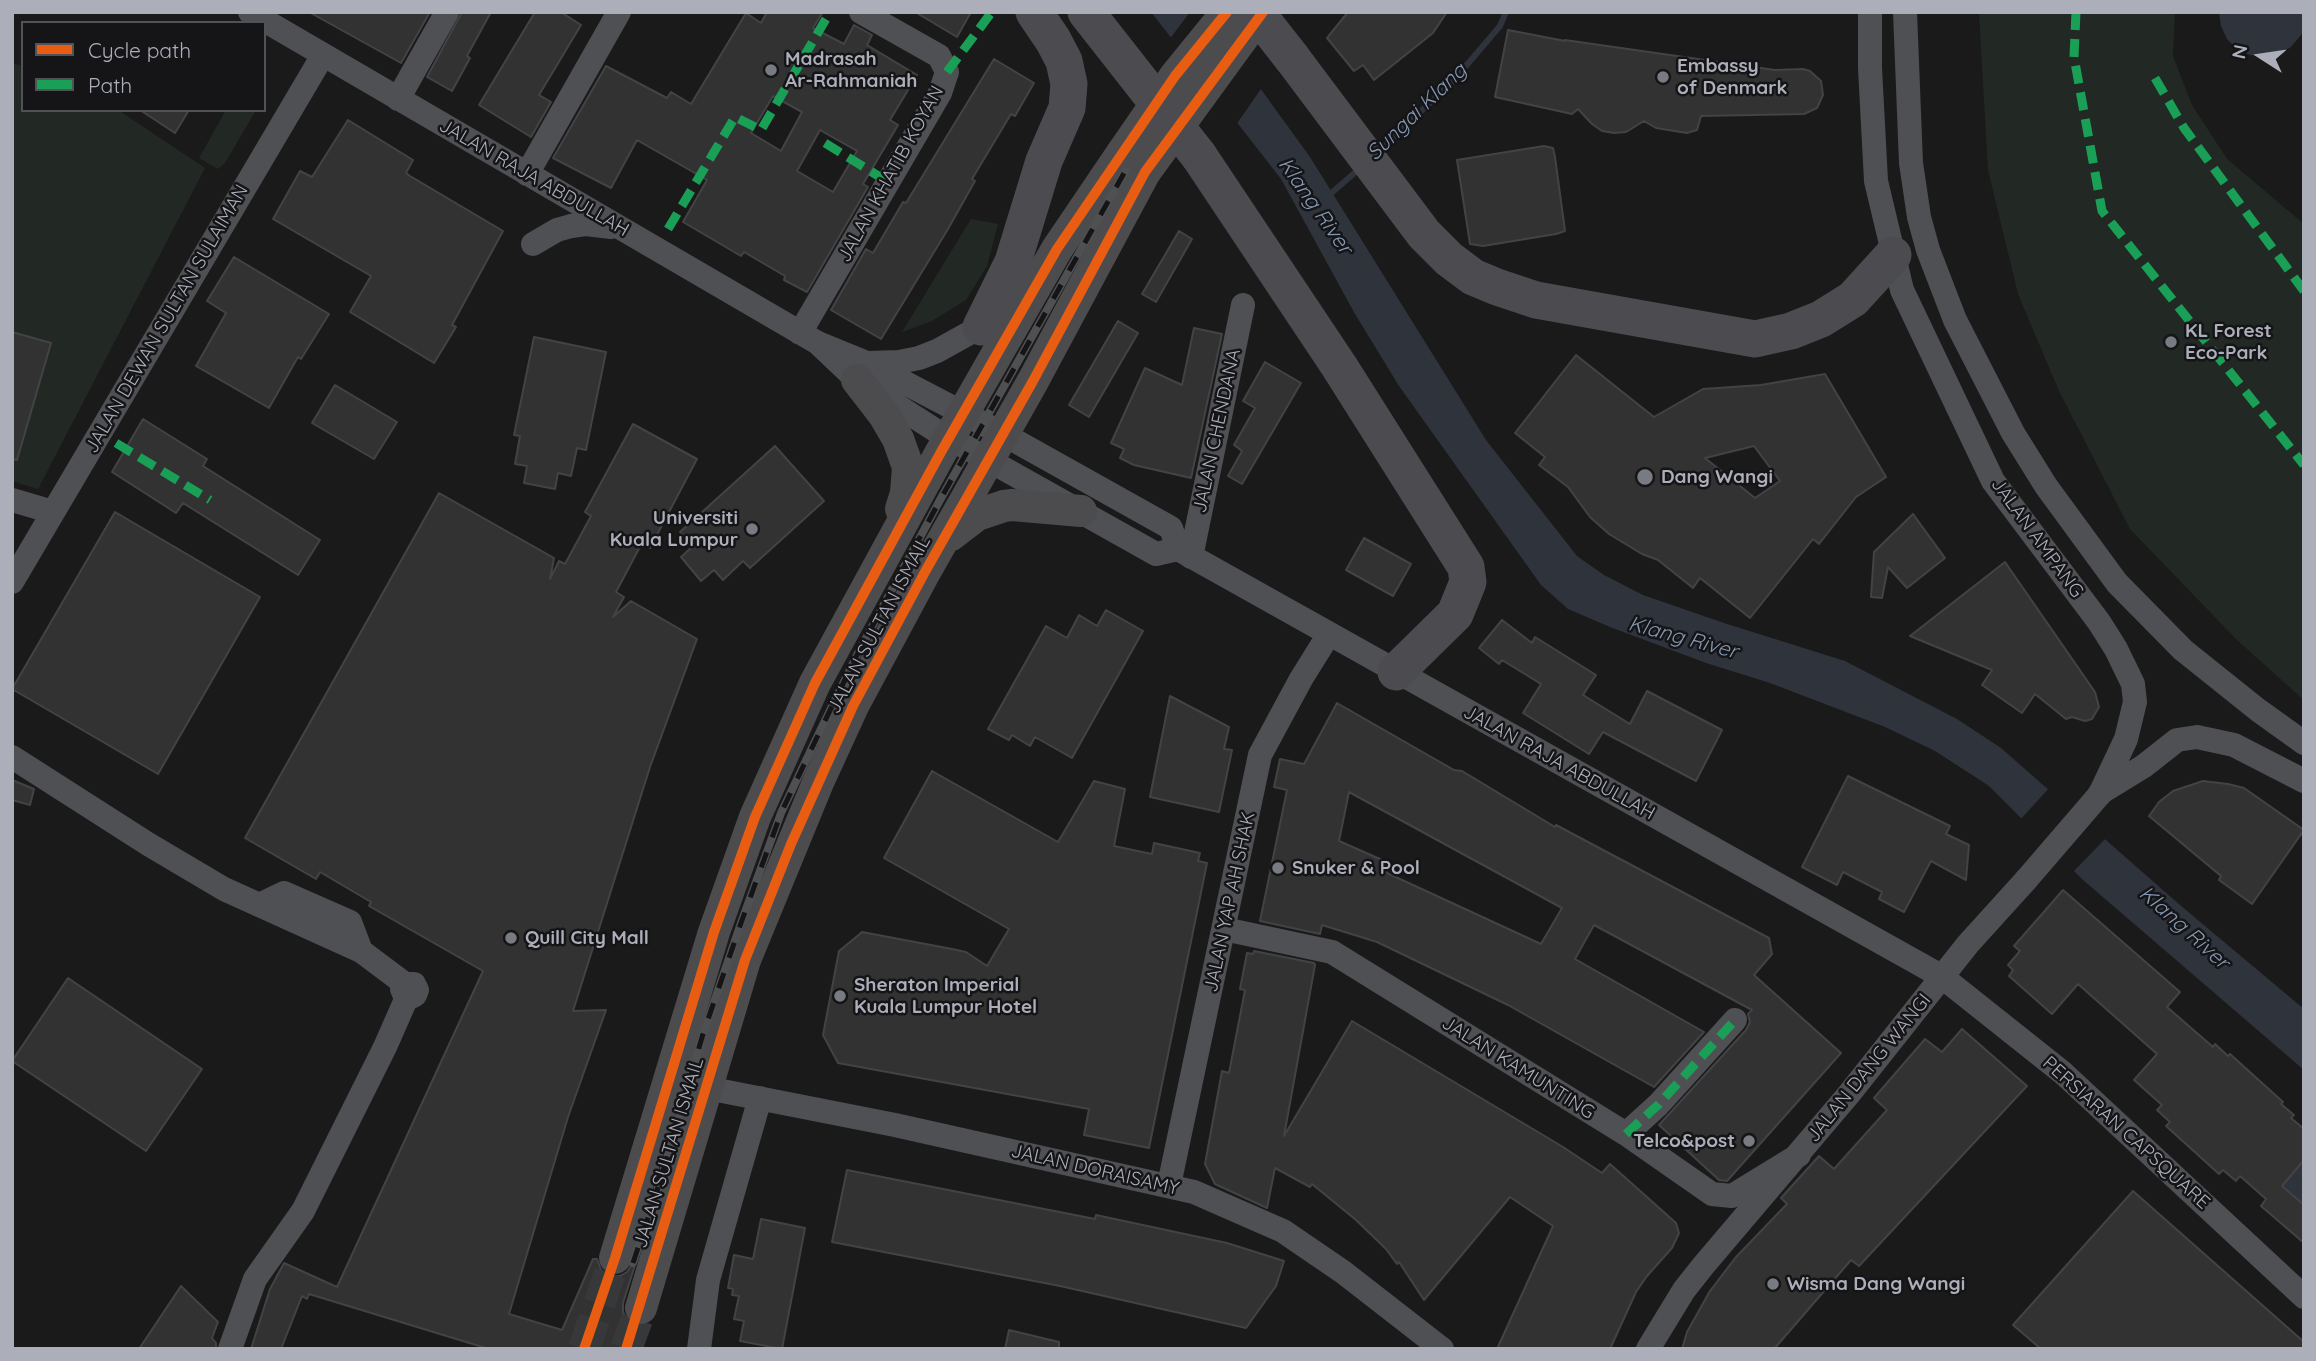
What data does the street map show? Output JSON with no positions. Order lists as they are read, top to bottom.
{
  "streets": {
    "main road": ["JALAN SULTAN ISMAIL"],
    "street": [
      "JALAN KHATIB KOYAN",
      "JALAN RAJA ABDULLAH",
      "JALAN DEWAN SULTAN SULAIMAN",
      "JALAN CHENDANA",
      "JALAN AMPANG",
      "JALAN YAP AH SHAK",
      "JALAN KAMUNTING",
      "JALAN DANG WANGI",
      "PERSIARAN CAPSQUARE",
      "JALAN DORAISAMY"
    ]
  },
  "crossings": [
    ["JALAN KHATIB KOYAN", "JALAN RAJA ABDULLAH"],
    ["JALAN RAJA ABDULLAH", "JALAN DEWAN SULTAN SULAIMAN"],
    ["JALAN RAJA ABDULLAH", "JALAN CHENDANA"],
    ["JALAN RAJA ABDULLAH", "JALAN SULTAN ISMAIL"],
    ["JALAN RAJA ABDULLAH", "JALAN YAP AH SHAK"],
    ["JALAN RAJA ABDULLAH", "JALAN DANG WANGI"],
    ["JALAN RAJA ABDULLAH", "PERSIARAN CAPSQUARE"],
    ["JALAN AMPANG", "JALAN DANG WANGI"],
    ["JALAN SULTAN ISMAIL", "JALAN DORAISAMY"],
    ["JALAN YAP AH SHAK", "JALAN KAMUNTING"],
    ["JALAN YAP AH SHAK", "JALAN DORAISAMY"],
    ["JALAN KAMUNTING", "JALAN DANG WANGI"],
    ["JALAN DANG WANGI", "PERSIARAN CAPSQUARE"]
  ],
  "water": ["Sungai Klang", "Klang River"],
  "places": [
    "Madrasah Ar-Rahmaniah",
    "Embassy of Denmark",
    "KL Forest Eco-Park",
    "Dang Wangi",
    "Universiti Kuala Lumpur",
    "Snuker & Pool",
    "Quill City Mall",
    "Sheraton Imperial Kuala Lumpur Hotel",
    "Telco&post",
    "Wisma Dang Wangi"
  ],
  "legend": ["Cycle path", "Path"],
  "north": "left"
}
